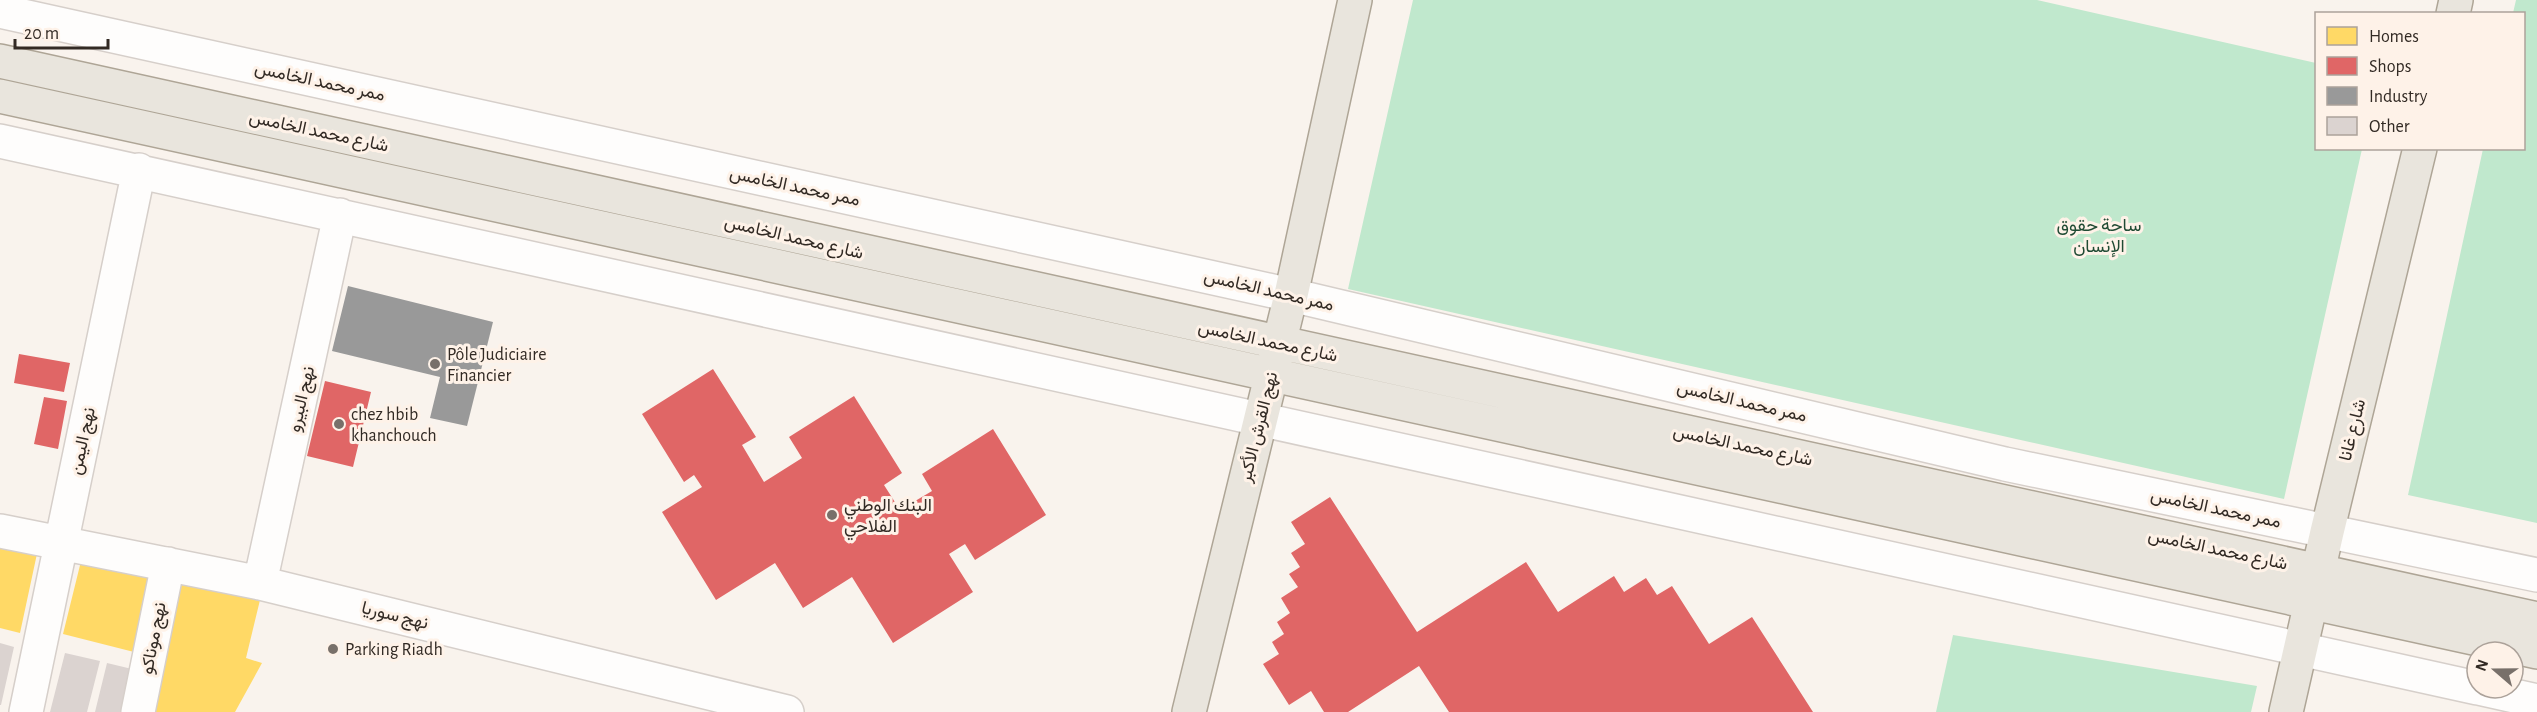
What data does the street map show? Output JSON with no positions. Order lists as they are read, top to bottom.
{
  "streets": {
    "main road": ["شارع محمد الخامس", "نهج القرش الأكبر", "شارع غانا"],
    "street": [
      "ممر محمد الخامس",
      "نهج البيرو",
      "نهج اليمن",
      "نهج سوريا",
      "نهج موناكو"
    ]
  },
  "crossings": [
    ["ممر محمد الخامس", "نهج القرش الأكبر"],
    ["ممر محمد الخامس", "شارع غانا"],
    ["شارع محمد الخامس", "نهج القرش الأكبر"],
    ["شارع محمد الخامس", "شارع غانا"],
    ["نهج البيرو", "نهج سوريا"],
    ["نهج اليمن", "نهج سوريا"],
    ["نهج سوريا", "نهج موناكو"]
  ],
  "parks": ["ساحة حقوق الإنسان"],
  "places": [
    "Pôle Judiciaire Financier",
    "chez hbib khanchouch",
    "البنك الوطني الفلاحي",
    "Parking Riadh"
  ],
  "legend": [
    "Homes",
    "Shops",
    "Industry",
    "Other"
  ],
  "scale_bar": "20 m",
  "north": "left"
}
